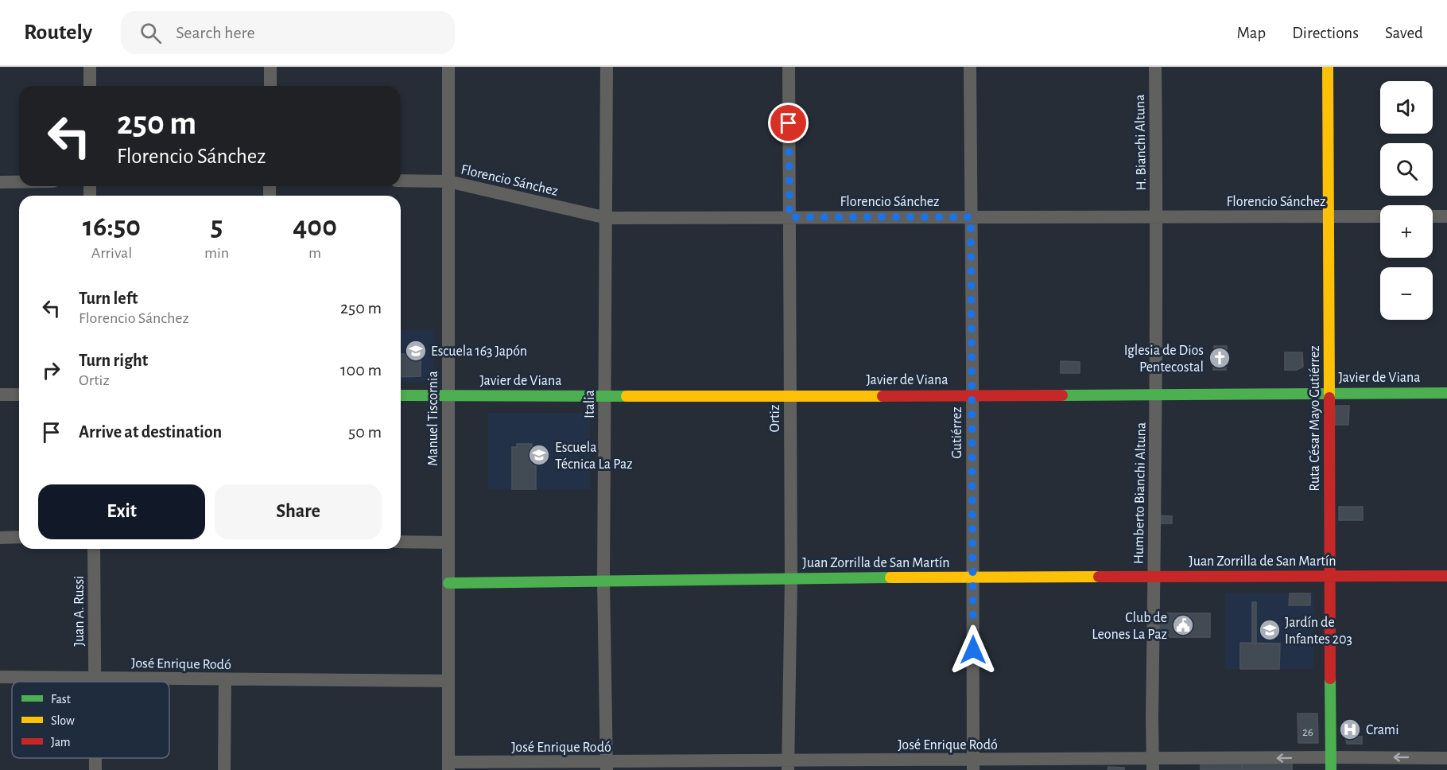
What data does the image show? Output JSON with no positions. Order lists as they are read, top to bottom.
{
  "streets": {
    "street": [
      "H. Bianchi Altuna",
      "Florencio Sánchez",
      "Javier de Viana",
      "Italia",
      "Manuel Tiscornia",
      "Ortiz",
      "Ruta César Mayo Gutiérrez",
      "Gutiérrez",
      "Humberto Bianchi Altuna",
      "Juan Zorrilla de San Martín",
      "Juan A. Russi",
      "José Enrique Rodó"
    ]
  },
  "crossings": [
    ["H. Bianchi Altuna", "Florencio Sánchez"],
    ["H. Bianchi Altuna", "Humberto Bianchi Altuna"],
    ["Florencio Sánchez", "Italia"],
    ["Florencio Sánchez", "Manuel Tiscornia"],
    ["Florencio Sánchez", "Ortiz"],
    ["Florencio Sánchez", "Ruta César Mayo Gutiérrez"],
    ["Florencio Sánchez", "Gutiérrez"],
    ["Florencio Sánchez", "Humberto Bianchi Altuna"],
    ["Javier de Viana", "Italia"],
    ["Javier de Viana", "Manuel Tiscornia"],
    ["Javier de Viana", "Ortiz"],
    ["Javier de Viana", "Ruta César Mayo Gutiérrez"],
    ["Javier de Viana", "Gutiérrez"],
    ["Javier de Viana", "Humberto Bianchi Altuna"],
    ["Italia", "Juan Zorrilla de San Martín"],
    ["Italia", "José Enrique Rodó"],
    ["Manuel Tiscornia", "Juan Zorrilla de San Martín"],
    ["Manuel Tiscornia", "José Enrique Rodó"],
    ["Ortiz", "Juan Zorrilla de San Martín"],
    ["Ortiz", "José Enrique Rodó"],
    ["Ruta César Mayo Gutiérrez", "Juan Zorrilla de San Martín"],
    ["Ruta César Mayo Gutiérrez", "José Enrique Rodó"],
    ["Gutiérrez", "Juan Zorrilla de San Martín"],
    ["Gutiérrez", "José Enrique Rodó"],
    ["Humberto Bianchi Altuna", "Juan Zorrilla de San Martín"],
    ["Humberto Bianchi Altuna", "José Enrique Rodó"],
    ["Juan A. Russi", "José Enrique Rodó"]
  ],
  "places": {
    "school or university": ["Escuela 163 Japón", "Escuela Técnica La Paz", "Jardín de Infantes 203"],
    "church": ["Iglesia de Dios Pentecostal"],
    "public building": ["Club de Leones La Paz"],
    "hospital": ["Crami"]
  },
  "house_numbers": ["26"],
  "legend": ["Fast", "Slow", "Jam"],
  "page": {
    "header": "Routely",
    "search": "Search here",
    "nav": ["Map", "Directions", "Saved"],
    "map_buttons": ["+", "−"],
    "turn": ["250 m", "Florencio Sánchez"],
    "eta": [
      "16:50",
      "Arrival",
      "5",
      "min",
      "400",
      "m"
    ],
    "list": [
      {
        "name": "Turn left",
        "note": "Florencio Sánchez",
        "value": "250 m"
      },
      {
        "name": "Turn right",
        "note": "Ortiz",
        "value": "100 m"
      },
      {
        "name": "Arrive at destination",
        "value": "50 m"
      }
    ],
    "buttons": ["Exit", "Share"]
  }
}
